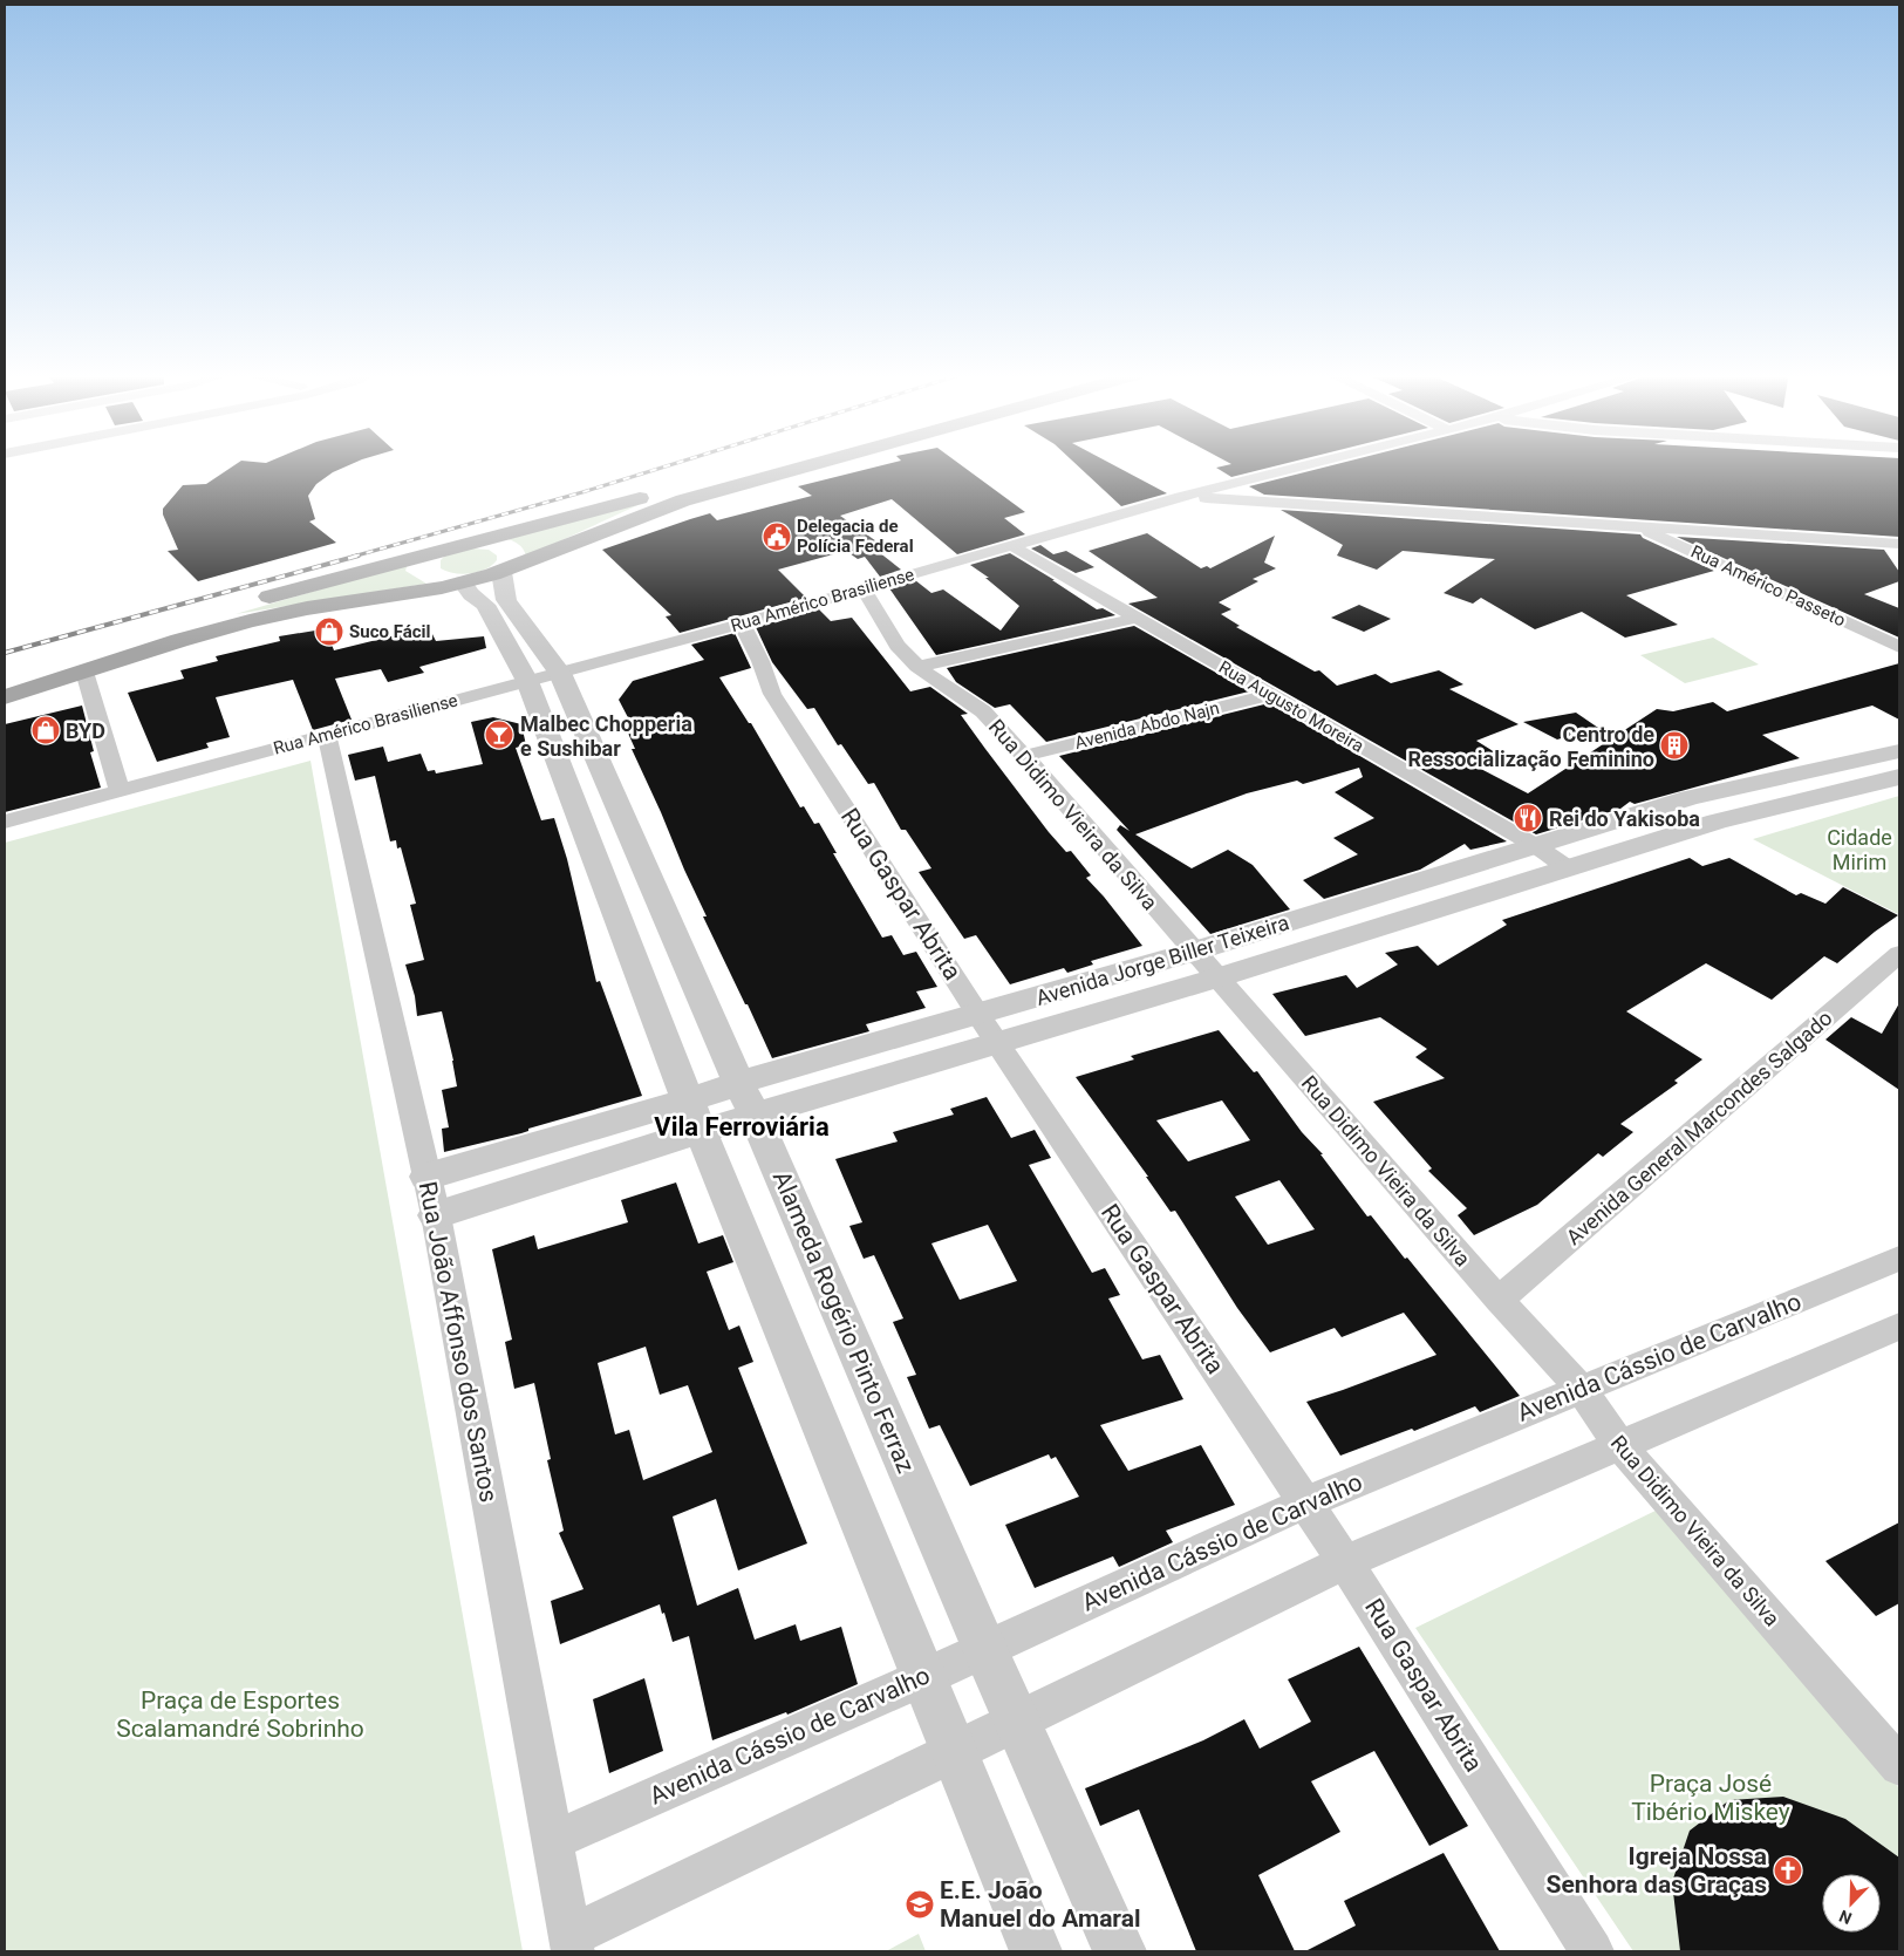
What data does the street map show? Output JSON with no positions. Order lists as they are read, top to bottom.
{
  "streets": {
    "street": [
      "Rua Américo Passeto",
      "Rua Américo Brasiliense",
      "Rua Augusto Moreira",
      "Avenida Abdo Najn",
      "Rua Didimo Vieira da Silva",
      "Rua Gaspar Abrita",
      "Avenida Jorge Biller Teixeira",
      "Avenida General Marcondes Salgado",
      "Alameda Rogério Pinto Ferraz",
      "Rua João Affonso dos Santos",
      "Avenida Cássio de Carvalho"
    ]
  },
  "crossings": [
    ["Rua Américo Brasiliense", "Rua Augusto Moreira"],
    ["Rua Américo Brasiliense", "Rua Didimo Vieira da Silva"],
    ["Rua Américo Brasiliense", "Rua Gaspar Abrita"],
    ["Rua Américo Brasiliense", "Alameda Rogério Pinto Ferraz"],
    ["Rua Américo Brasiliense", "Rua João Affonso dos Santos"],
    ["Rua Augusto Moreira", "Avenida Abdo Najn"],
    ["Rua Augusto Moreira", "Avenida Jorge Biller Teixeira"],
    ["Avenida Abdo Najn", "Rua Didimo Vieira da Silva"],
    ["Rua Didimo Vieira da Silva", "Avenida Jorge Biller Teixeira"],
    ["Rua Didimo Vieira da Silva", "Avenida General Marcondes Salgado"],
    ["Rua Didimo Vieira da Silva", "Avenida Cássio de Carvalho"],
    ["Rua Gaspar Abrita", "Avenida Jorge Biller Teixeira"],
    ["Rua Gaspar Abrita", "Avenida Cássio de Carvalho"],
    ["Avenida Jorge Biller Teixeira", "Alameda Rogério Pinto Ferraz"],
    ["Avenida Jorge Biller Teixeira", "Rua João Affonso dos Santos"],
    ["Alameda Rogério Pinto Ferraz", "Avenida Cássio de Carvalho"],
    ["Rua João Affonso dos Santos", "Avenida Cássio de Carvalho"]
  ],
  "districts": ["Vila Ferroviária"],
  "parks": ["Cidade Mirim", "Praça de Esportes Scalamandré Sobrinho", "Praça José Tibério Miskey"],
  "places": {
    "public building": ["Delegacia de Polícia Federal"],
    "shop": ["Suco Fácil", "BYD"],
    "bar": ["Malbec Chopperia e Sushibar"],
    "building": ["Centro de Ressocialização Feminino"],
    "restaurant": ["Rei do Yakisoba"],
    "church": ["Igreja Nossa Senhora das Graças"],
    "school or university": ["E.E. João Manuel do Amaral"]
  },
  "north": "bottom left"
}
